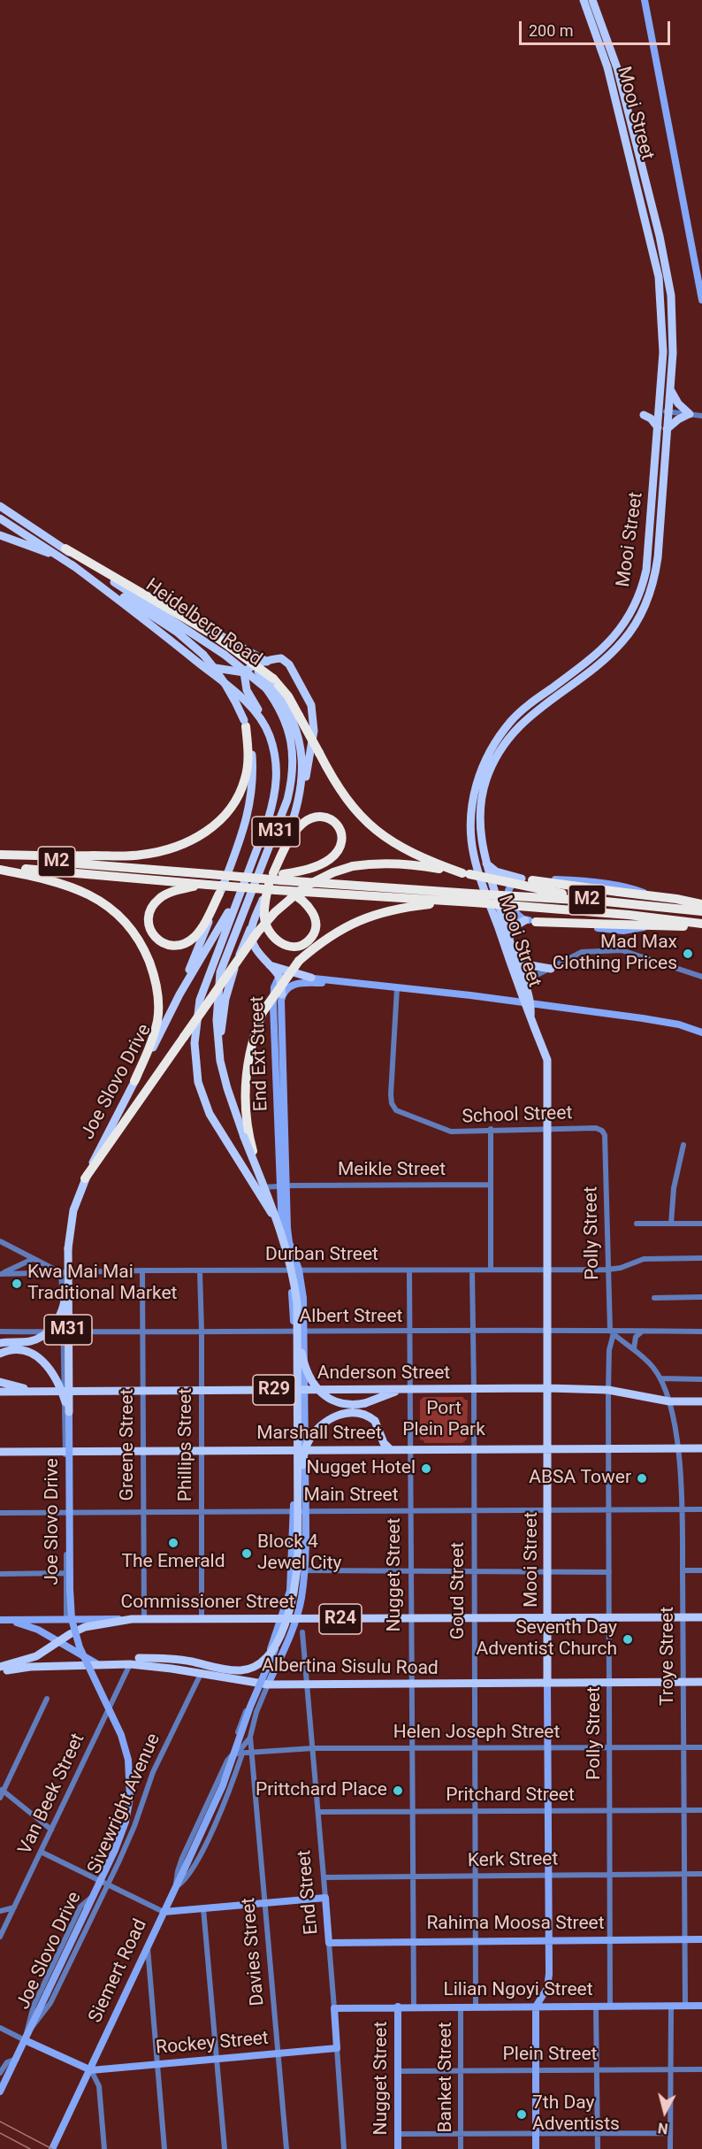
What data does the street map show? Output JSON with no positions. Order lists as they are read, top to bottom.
{
  "streets": {
    "highway": ["M2"],
    "main road": [
      "Mooi Street",
      "Heidelberg Road",
      "M31",
      "Joe Slovo Drive",
      "Anderson Street",
      "R29",
      "Marshall Street",
      "Commissioner Street",
      "R24",
      "Albertina Sisulu Road"
    ],
    "street": [
      "End Ext Street",
      "School Street",
      "Meikle Street",
      "Polly Street",
      "Durban Street",
      "Albert Street",
      "Greene Street",
      "Phillips Street",
      "Main Street",
      "Nugget Street",
      "Goud Street",
      "Troye Street",
      "Helen Joseph Street",
      "Van Beek Street",
      "Pritchard Street",
      "Sivewright Avenue",
      "Kerk Street",
      "End Street",
      "Rahima Moosa Street",
      "Davies Street",
      "Siemert Road",
      "Lilian Ngoyi Street",
      "Rockey Street",
      "Plein Street",
      "Banket Street"
    ]
  },
  "crossings": [
    ["Mooi Street", "School Street"],
    ["Mooi Street", "Durban Street"],
    ["Mooi Street", "Albert Street"],
    ["Mooi Street", "Anderson Street"],
    ["Mooi Street", "Marshall Street"],
    ["Mooi Street", "Main Street"],
    ["Mooi Street", "Commissioner Street"],
    ["Mooi Street", "Albertina Sisulu Road"],
    ["Mooi Street", "Helen Joseph Street"],
    ["Mooi Street", "Pritchard Street"],
    ["Mooi Street", "Kerk Street"],
    ["Mooi Street", "Rahima Moosa Street"],
    ["Mooi Street", "Lilian Ngoyi Street"],
    ["Heidelberg Road", "M31"],
    ["Heidelberg Road", "Joe Slovo Drive"],
    ["M31", "Joe Slovo Drive"],
    ["M31", "Albert Street"],
    ["M31", "Commissioner Street"],
    ["M31", "Siemert Road"],
    ["M31", "Rockey Street"],
    ["End Ext Street", "Meikle Street"],
    ["End Ext Street", "Durban Street"],
    ["Joe Slovo Drive", "Sivewright Avenue"],
    ["School Street", "Polly Street"],
    ["Polly Street", "Durban Street"],
    ["Polly Street", "Albert Street"],
    ["Polly Street", "Anderson Street"],
    ["Polly Street", "Marshall Street"],
    ["Polly Street", "Main Street"],
    ["Polly Street", "Commissioner Street"],
    ["Polly Street", "Troye Street"],
    ["Polly Street", "Albertina Sisulu Road"],
    ["Polly Street", "Helen Joseph Street"],
    ["Polly Street", "Pritchard Street"],
    ["Polly Street", "Kerk Street"],
    ["Polly Street", "Rahima Moosa Street"],
    ["Polly Street", "Lilian Ngoyi Street"],
    ["Durban Street", "Greene Street"],
    ["Durban Street", "Phillips Street"],
    ["Durban Street", "Nugget Street"],
    ["Durban Street", "Goud Street"],
    ["Albert Street", "Greene Street"],
    ["Albert Street", "Phillips Street"],
    ["Albert Street", "Nugget Street"],
    ["Albert Street", "Goud Street"],
    ["Albert Street", "Troye Street"],
    ["Anderson Street", "Greene Street"],
    ["Anderson Street", "Phillips Street"],
    ["Anderson Street", "Nugget Street"],
    ["Anderson Street", "Goud Street"],
    ["Anderson Street", "Troye Street"],
    ["Marshall Street", "Greene Street"],
    ["Marshall Street", "Phillips Street"],
    ["Marshall Street", "Nugget Street"],
    ["Marshall Street", "Goud Street"],
    ["Marshall Street", "Troye Street"],
    ["Greene Street", "Main Street"],
    ["Greene Street", "Commissioner Street"],
    ["Phillips Street", "Main Street"],
    ["Phillips Street", "Commissioner Street"],
    ["Main Street", "Nugget Street"],
    ["Main Street", "Goud Street"],
    ["Main Street", "Troye Street"],
    ["Nugget Street", "Commissioner Street"],
    ["Nugget Street", "Albertina Sisulu Road"],
    ["Nugget Street", "Helen Joseph Street"],
    ["Nugget Street", "Pritchard Street"],
    ["Nugget Street", "Kerk Street"],
    ["Nugget Street", "Rahima Moosa Street"],
    ["Nugget Street", "Lilian Ngoyi Street"],
    ["Nugget Street", "Plein Street"],
    ["Goud Street", "Commissioner Street"],
    ["Goud Street", "Albertina Sisulu Road"],
    ["Goud Street", "Helen Joseph Street"],
    ["Goud Street", "Pritchard Street"],
    ["Goud Street", "Kerk Street"],
    ["Goud Street", "Rahima Moosa Street"],
    ["Goud Street", "Lilian Ngoyi Street"],
    ["Commissioner Street", "R24"],
    ["Commissioner Street", "Troye Street"],
    ["Commissioner Street", "Siemert Road"],
    ["Troye Street", "Albertina Sisulu Road"],
    ["Troye Street", "Helen Joseph Street"],
    ["Troye Street", "Pritchard Street"],
    ["Troye Street", "Kerk Street"],
    ["Troye Street", "Rahima Moosa Street"],
    ["Troye Street", "Lilian Ngoyi Street"],
    ["Albertina Sisulu Road", "Van Beek Street"],
    ["Albertina Sisulu Road", "Sivewright Avenue"],
    ["Albertina Sisulu Road", "End Street"],
    ["Helen Joseph Street", "End Street"],
    ["Helen Joseph Street", "Davies Street"],
    ["Pritchard Street", "End Street"],
    ["Kerk Street", "End Street"],
    ["End Street", "Rahima Moosa Street"],
    ["End Street", "Lilian Ngoyi Street"],
    ["End Street", "Rockey Street"],
    ["Davies Street", "Rockey Street"],
    ["Siemert Road", "Rockey Street"],
    ["Lilian Ngoyi Street", "Banket Street"],
    ["Plein Street", "Banket Street"]
  ],
  "parks": ["Port Plein Park"],
  "places": [
    "Mad Max Clothing Prices",
    "Kwa Mai Mai Traditional Market",
    "Nugget Hotel",
    "ABSA Tower",
    "The Emerald",
    "Block 4 Jewel City",
    "Seventh Day Adventist Church",
    "Prittchard Place",
    "7th Day Adventists"
  ],
  "scale_bar": "200 m",
  "north": "bottom"
}
